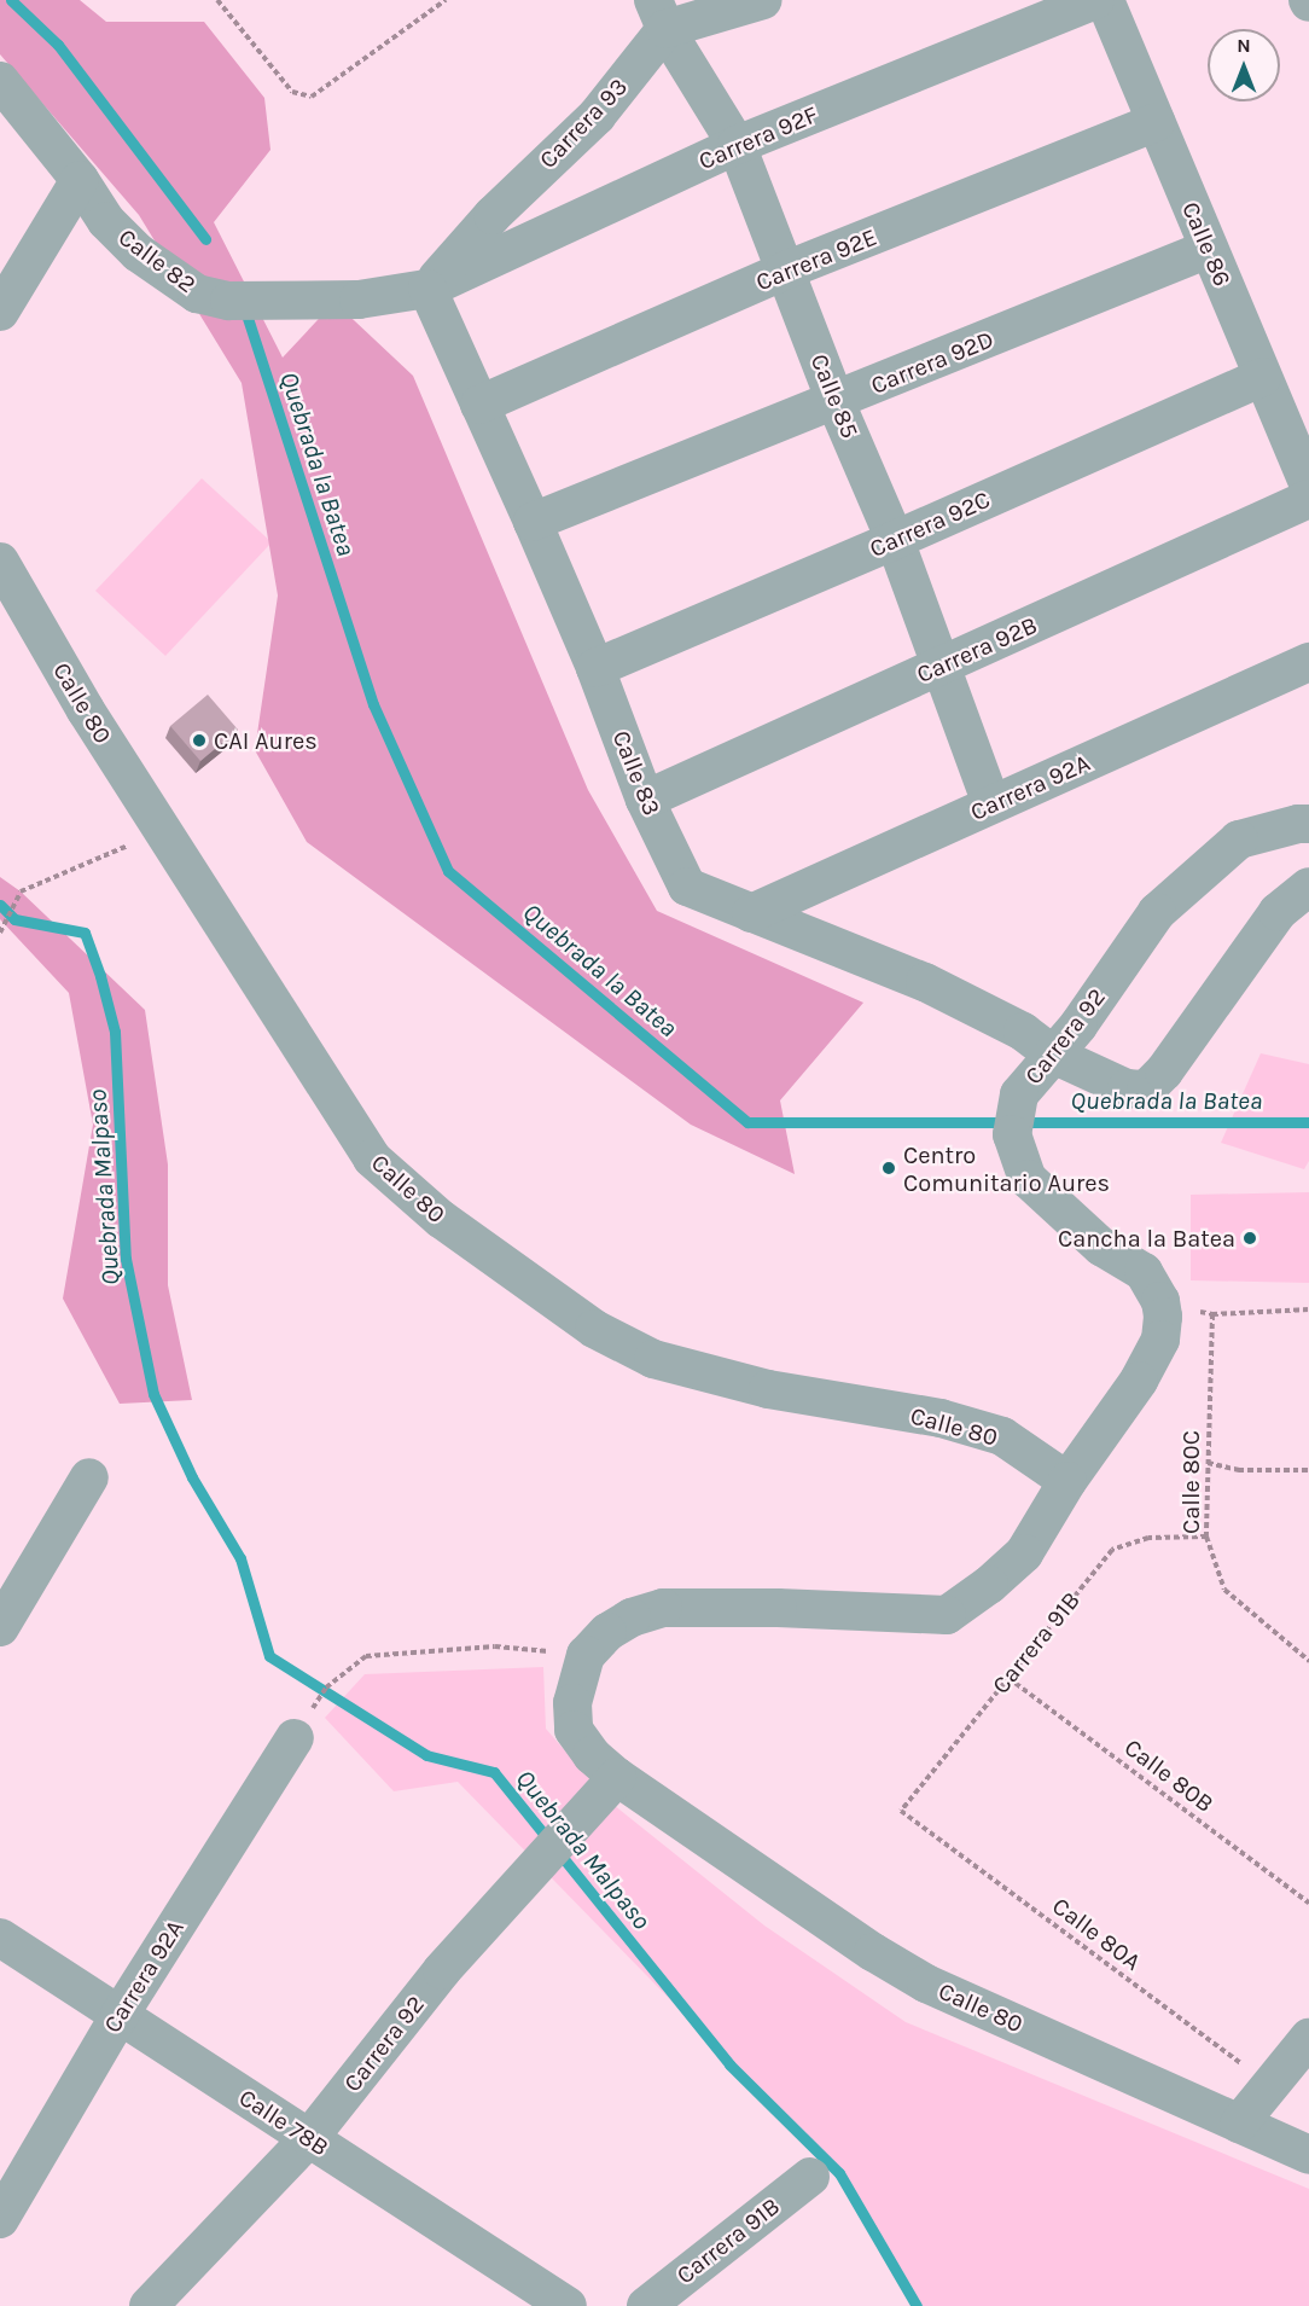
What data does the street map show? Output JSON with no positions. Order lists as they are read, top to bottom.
{
  "streets": {
    "street": [
      "Carrera 93",
      "Carrera 92F",
      "Calle 86",
      "Carrera 92E",
      "Calle 82",
      "Carrera 92D",
      "Calle 85",
      "Carrera 92C",
      "Carrera 92B",
      "Calle 80",
      "Calle 83",
      "Carrera 92A",
      "Carrera 92",
      "Carrera 91B",
      "Calle 78B"
    ],
    "path": ["Calle 80C", "Calle 80B", "Calle 80A"]
  },
  "crossings": [
    ["Carrera 93", "Carrera 92F"],
    ["Carrera 93", "Calle 82"],
    ["Carrera 93", "Calle 85"],
    ["Carrera 93", "Calle 83"],
    ["Carrera 92F", "Calle 82"],
    ["Carrera 92F", "Calle 85"],
    ["Carrera 92F", "Calle 83"],
    ["Calle 86", "Carrera 92E"],
    ["Calle 86", "Carrera 92D"],
    ["Calle 86", "Carrera 92C"],
    ["Carrera 92E", "Calle 85"],
    ["Carrera 92E", "Calle 83"],
    ["Calle 82", "Calle 83"],
    ["Carrera 92D", "Calle 85"],
    ["Carrera 92D", "Calle 83"],
    ["Calle 85", "Carrera 92C"],
    ["Calle 85", "Carrera 92B"],
    ["Calle 85", "Carrera 92A"],
    ["Carrera 92C", "Calle 83"],
    ["Carrera 92B", "Calle 83"],
    ["Calle 80", "Carrera 92"],
    ["Calle 83", "Carrera 92A"],
    ["Calle 83", "Carrera 92"],
    ["Carrera 92A", "Calle 78B"],
    ["Carrera 92", "Calle 78B"],
    ["Calle 80C", "Carrera 91B"],
    ["Carrera 91B", "Calle 80B"],
    ["Carrera 91B", "Calle 80A"]
  ],
  "water": ["Quebrada la Batea", "Quebrada Malpaso"],
  "places": ["CAI Aures", "Centro Comunitario Aures", "Cancha la Batea"],
  "north": "top"
}
